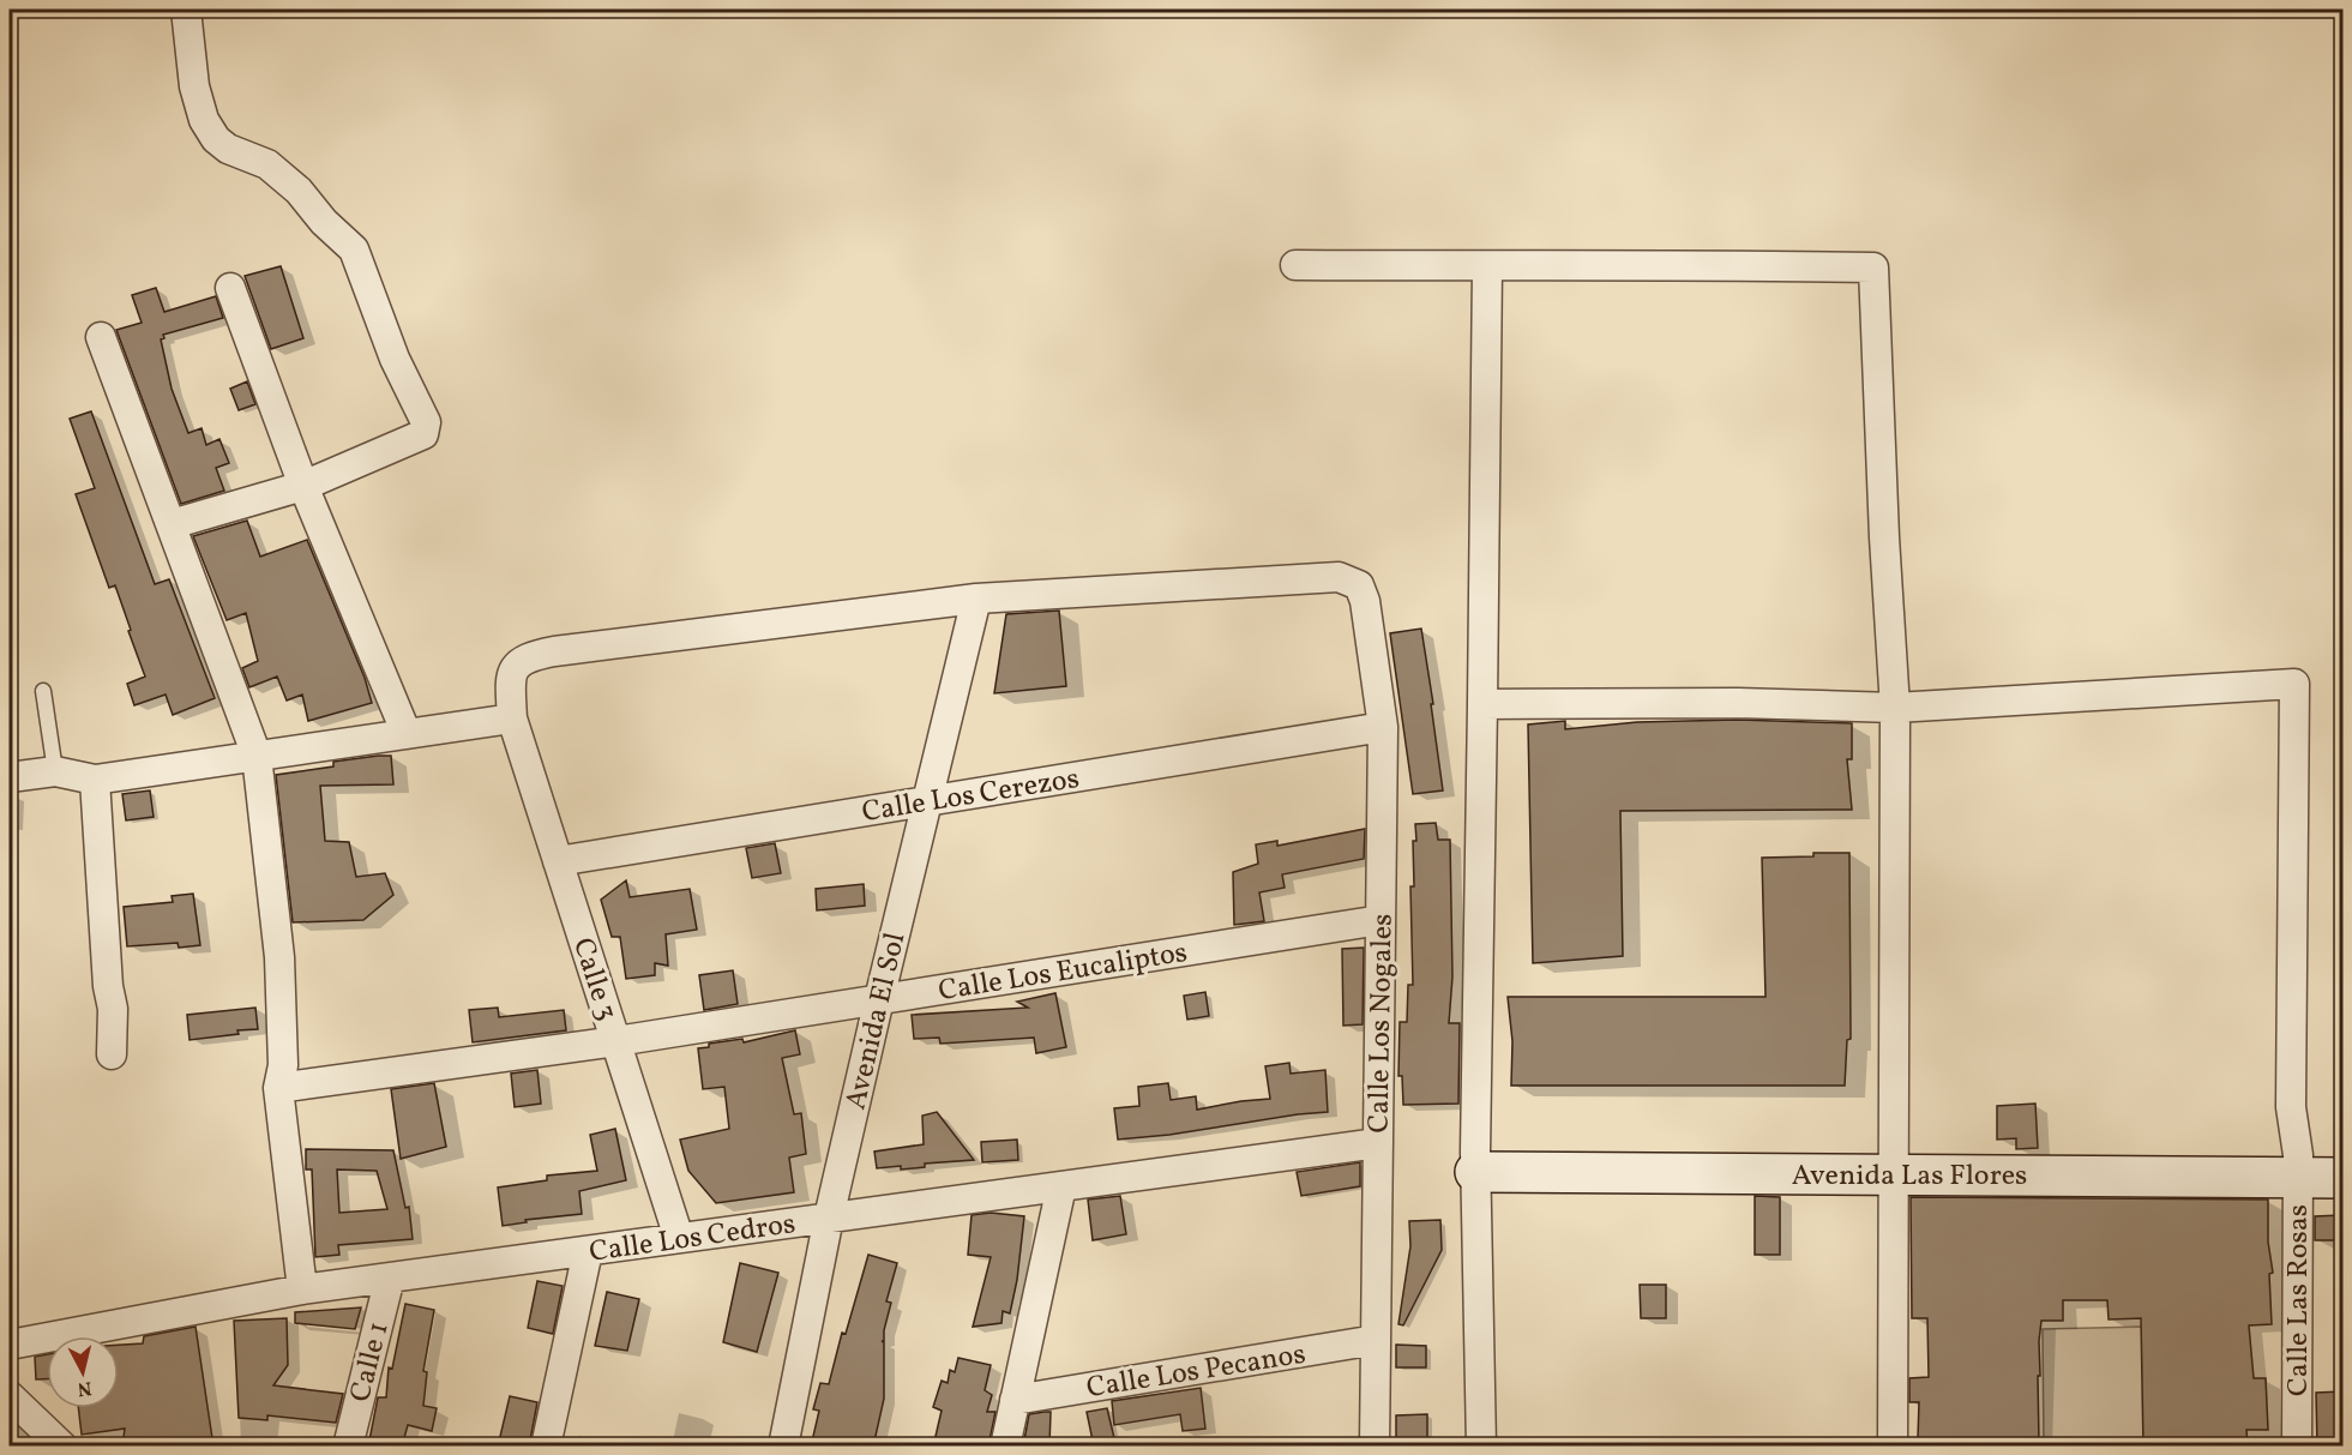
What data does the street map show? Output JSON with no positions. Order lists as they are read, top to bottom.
{
  "streets": {
    "street": [
      "Calle Los Cerezos",
      "Calle Los Eucaliptos",
      "Calle 3",
      "Avenida El Sol",
      "Calle Los Nogales",
      "Avenida Las Flores",
      "Calle Los Cedros",
      "Calle Las Rosas",
      "Calle 1",
      "Calle Los Pecanos"
    ]
  },
  "crossings": [
    ["Calle Los Cerezos", "Calle 3"],
    ["Calle Los Cerezos", "Avenida El Sol"],
    ["Calle Los Cerezos", "Calle Los Nogales"],
    ["Calle Los Eucaliptos", "Calle 3"],
    ["Calle Los Eucaliptos", "Avenida El Sol"],
    ["Calle Los Eucaliptos", "Calle Los Nogales"],
    ["Calle 3", "Avenida El Sol"],
    ["Calle 3", "Calle Los Nogales"],
    ["Calle 3", "Calle Los Cedros"],
    ["Avenida El Sol", "Calle Los Cedros"],
    ["Calle Los Nogales", "Calle Los Cedros"],
    ["Calle Los Nogales", "Calle Los Pecanos"],
    ["Avenida Las Flores", "Calle Las Rosas"],
    ["Calle Los Cedros", "Calle 1"]
  ],
  "north": "bottom"
}
